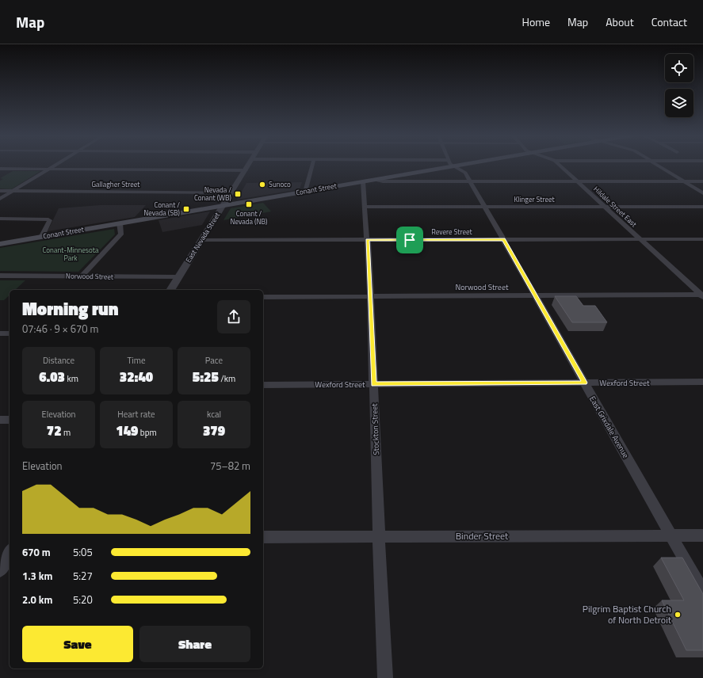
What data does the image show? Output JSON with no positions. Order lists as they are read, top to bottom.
{
  "streets": {
    "main road": ["Conant Street"],
    "street": [
      "Gallagher Street",
      "Klinger Street",
      "Hildale Street East",
      "Revere Street",
      "East Nevada Street",
      "Norwood Street",
      "Wexford Street",
      "East Grixdale Avenue",
      "Stockton Street",
      "Binder Street"
    ]
  },
  "crossings": [
    ["Gallagher Street", "East Nevada Street"],
    ["Conant Street", "East Nevada Street"],
    ["Conant Street", "Stockton Street"],
    ["Klinger Street", "Hildale Street East"],
    ["Klinger Street", "East Grixdale Avenue"],
    ["Klinger Street", "Stockton Street"],
    ["Hildale Street East", "Revere Street"],
    ["Hildale Street East", "Norwood Street"],
    ["Revere Street", "East Nevada Street"],
    ["Revere Street", "East Grixdale Avenue"],
    ["Revere Street", "Stockton Street"],
    ["East Nevada Street", "Norwood Street"],
    ["Norwood Street", "East Grixdale Avenue"],
    ["Norwood Street", "Stockton Street"],
    ["Wexford Street", "East Grixdale Avenue"],
    ["Wexford Street", "Stockton Street"],
    ["East Grixdale Avenue", "Binder Street"],
    ["Stockton Street", "Binder Street"]
  ],
  "parks": ["Conant-Minnesota Park"],
  "places": {
    "other": ["Sunoco", "Pilgrim Baptist Church of North Detroit"],
    "transit": ["Nevada / Conant (WB)", "Conant / Nevada (NB)", "Conant / Nevada (SB)"]
  },
  "page": {
    "header": "Map",
    "nav": [
      "Home",
      "Map",
      "About",
      "Contact"
    ],
    "heading": ["Morning run", "07:46 · 9 × 670 m"],
    "stats": [
      ["Distance", "6.03 km"],
      ["Time", "32:40"],
      ["Pace", "5:25 /km"],
      ["Elevation", "72 m"],
      ["Heart rate", "149 bpm"],
      ["kcal", "379"]
    ],
    "chart": ["Elevation", "75–82 m"],
    "list": [
      {
        "name": "670 m",
        "note": "5:05"
      },
      {
        "name": "1.3 km",
        "note": "5:27"
      },
      {
        "name": "2.0 km",
        "note": "5:20"
      }
    ],
    "buttons": ["Save", "Share"]
  }
}
